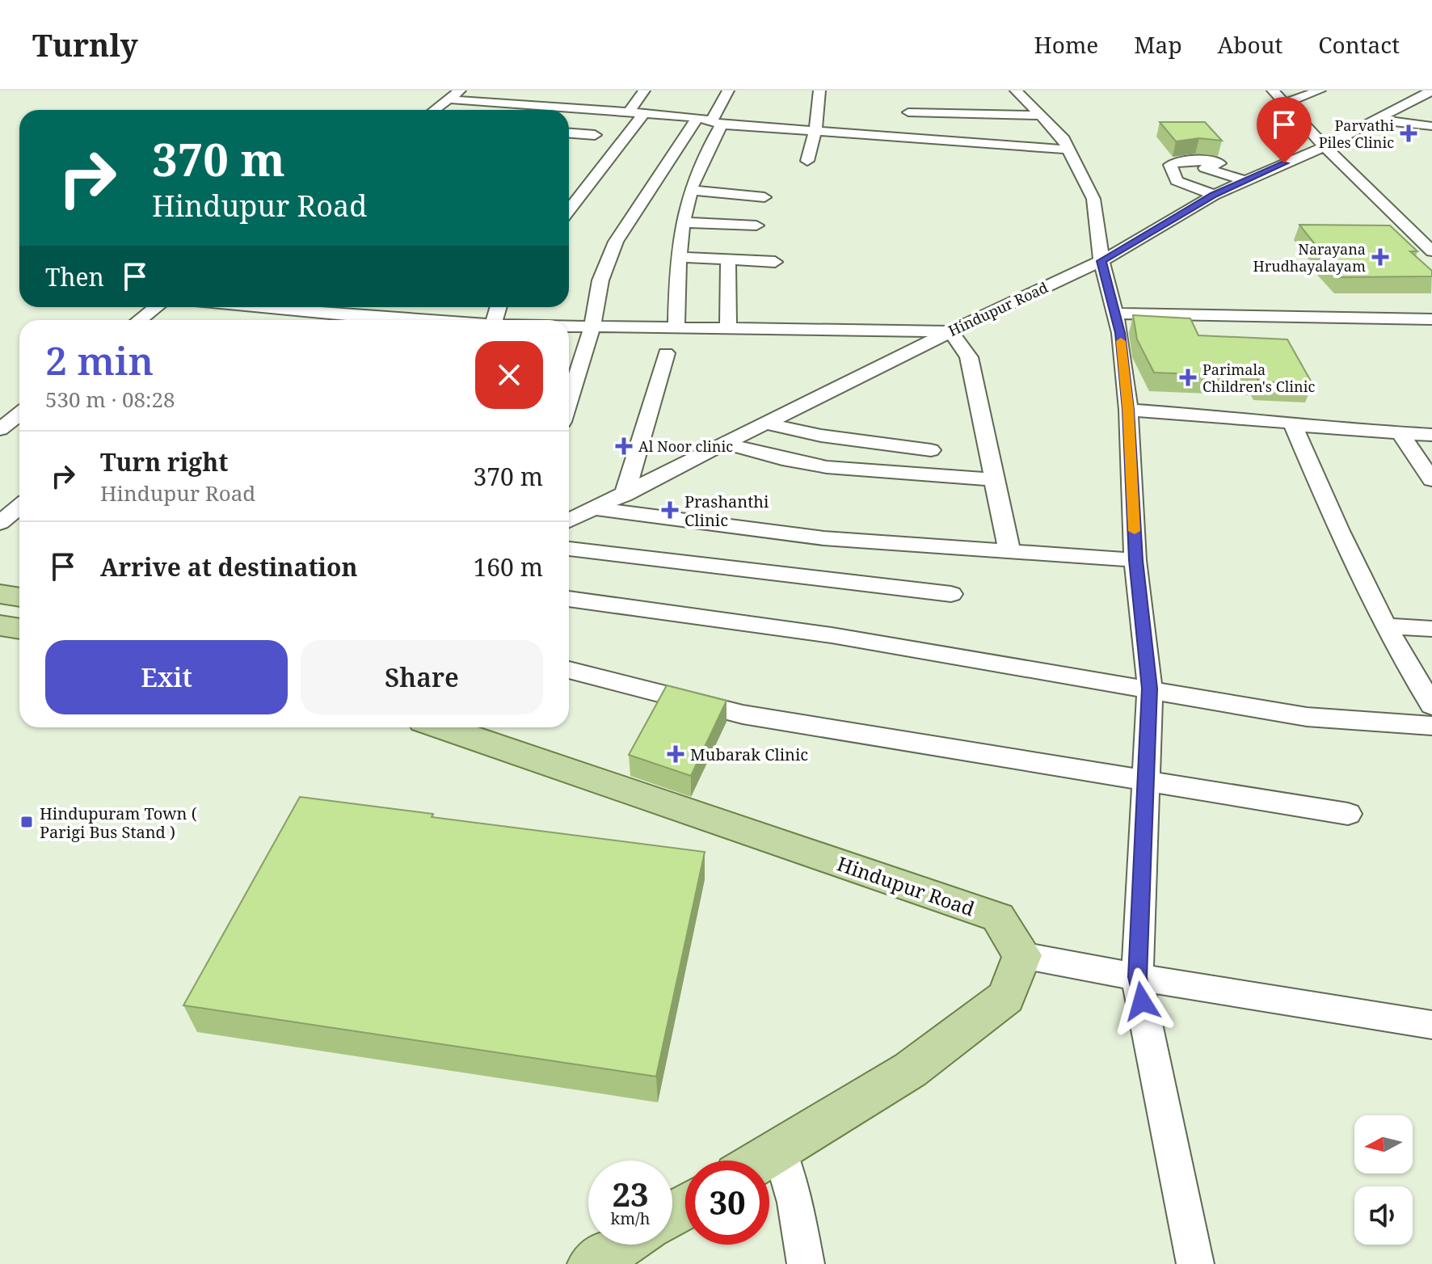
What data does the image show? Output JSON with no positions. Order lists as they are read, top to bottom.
{
  "streets": {
    "main road": ["Hindupur Road"]
  },
  "places": {
    "health": [
      "Parvathi Piles Clinic",
      "Narayana Hrudhayalayam",
      "Parimala Children's Clinic",
      "Al Noor clinic",
      "Prashanthi Clinic",
      "Mubarak Clinic"
    ],
    "transit": ["Hindupuram Town ( Parigi Bus Stand )"]
  },
  "north": "left",
  "page": {
    "header": "Turnly",
    "nav": [
      "Home",
      "Map",
      "About",
      "Contact"
    ],
    "turn": ["370 m", "Hindupur Road"],
    "then": "Then",
    "heading": ["2 min", "530 m · 08:28"],
    "list": [
      {
        "name": "Turn right",
        "note": "Hindupur Road",
        "value": "370 m"
      },
      {
        "name": "Arrive at destination",
        "value": "160 m"
      }
    ],
    "buttons": ["Exit", "Share"],
    "speed": "23 km/h",
    "limit": "30"
  }
}
